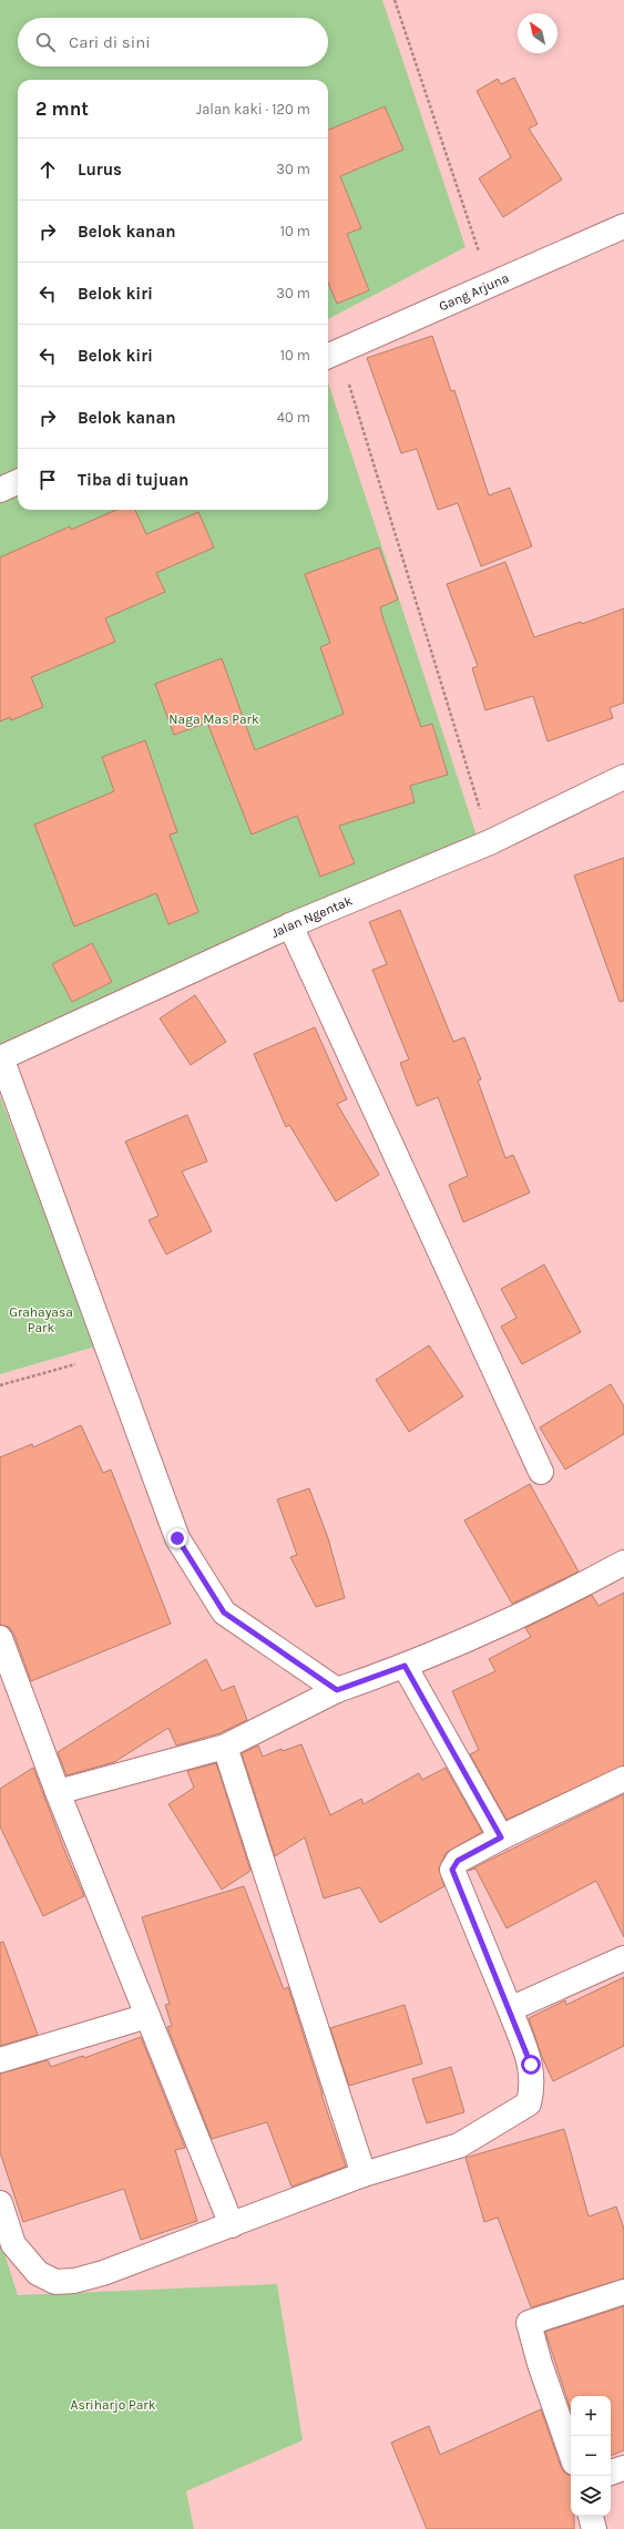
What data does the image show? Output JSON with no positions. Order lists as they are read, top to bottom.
{
  "streets": {
    "street": ["Gang Arjuna", "Jalan Ngentak"]
  },
  "parks": ["Naga Mas Park", "Grahayasa Park", "Asriharjo Park"],
  "north": "top left",
  "page": {
    "search": "Cari di sini",
    "heading": ["2 mnt", "Jalan kaki · 120 m"],
    "list": [
      ["Lurus", "30 m"],
      ["Belok kanan", "10 m"],
      ["Belok kiri", "30 m"],
      ["Belok kiri", "10 m"],
      ["Belok kanan", "40 m"],
      "Tiba di tujuan"
    ],
    "map_buttons": ["+", "−"]
  }
}
